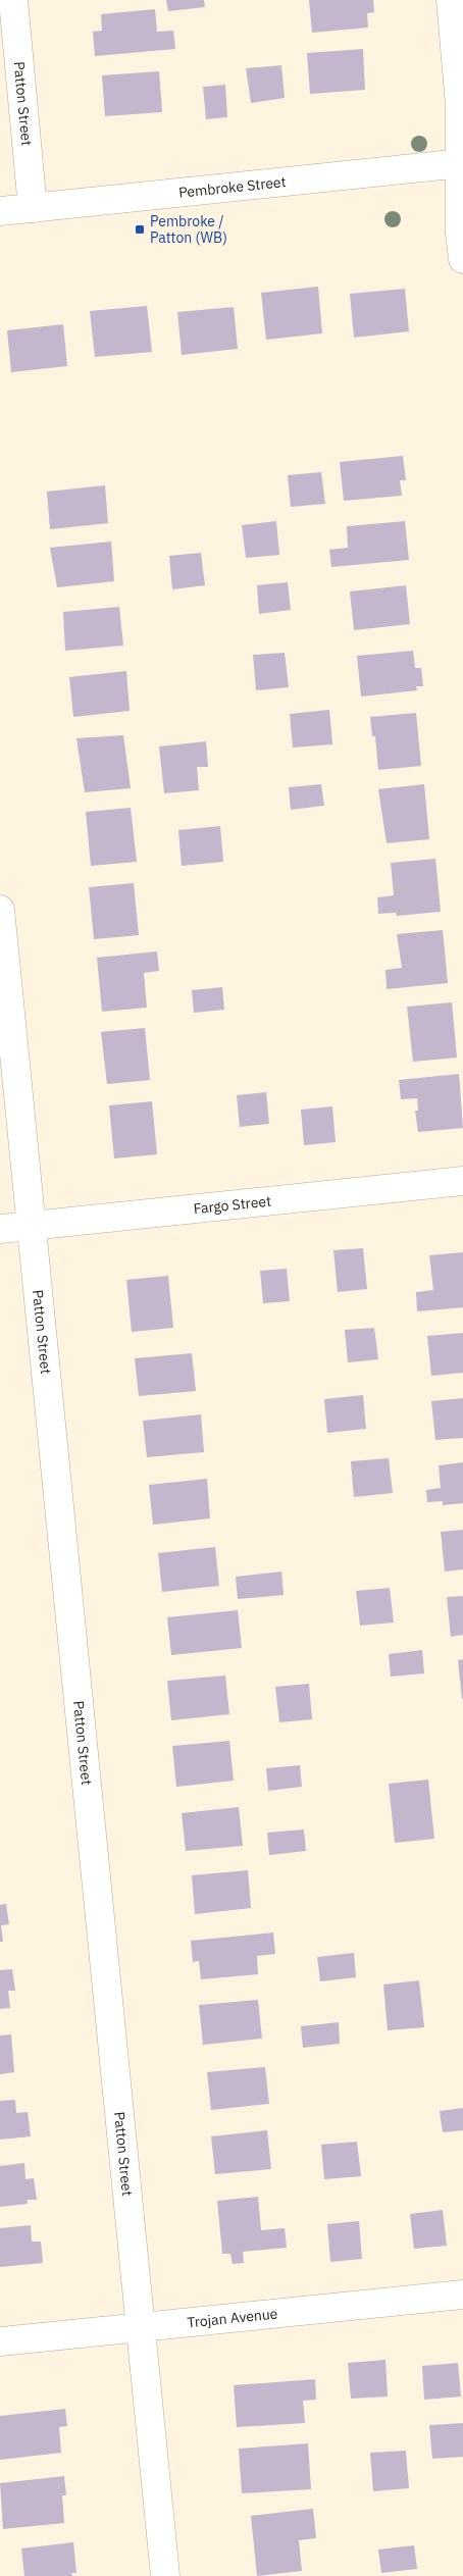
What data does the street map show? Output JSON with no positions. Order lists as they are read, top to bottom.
{
  "streets": {
    "street": [
      "Patton Street",
      "Pembroke Street",
      "Fargo Street",
      "Trojan Avenue"
    ]
  },
  "crossings": [
    ["Patton Street", "Pembroke Street"],
    ["Patton Street", "Fargo Street"],
    ["Patton Street", "Trojan Avenue"]
  ],
  "places": {
    "transit": ["Pembroke / Patton (WB)"]
  }
}
